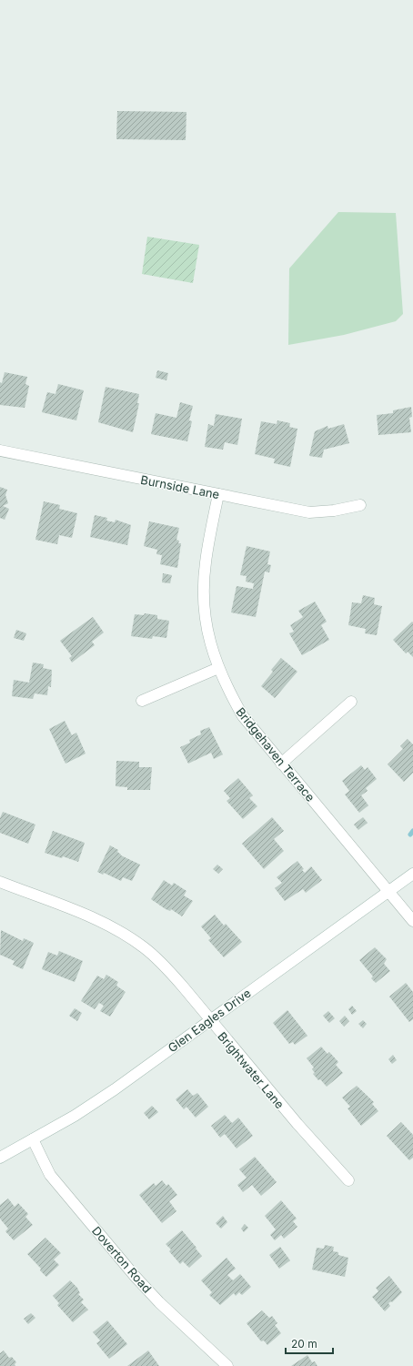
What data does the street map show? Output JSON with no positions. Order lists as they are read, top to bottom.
{
  "streets": {
    "street": [
      "Burnside Lane",
      "Bridgehaven Terrace",
      "Glen Eagles Drive",
      "Brightwater Lane",
      "Doverton Road"
    ]
  },
  "crossings": [
    ["Burnside Lane", "Bridgehaven Terrace"],
    ["Bridgehaven Terrace", "Glen Eagles Drive"],
    ["Glen Eagles Drive", "Brightwater Lane"],
    ["Glen Eagles Drive", "Doverton Road"]
  ],
  "scale_bar": "20 m"
}
